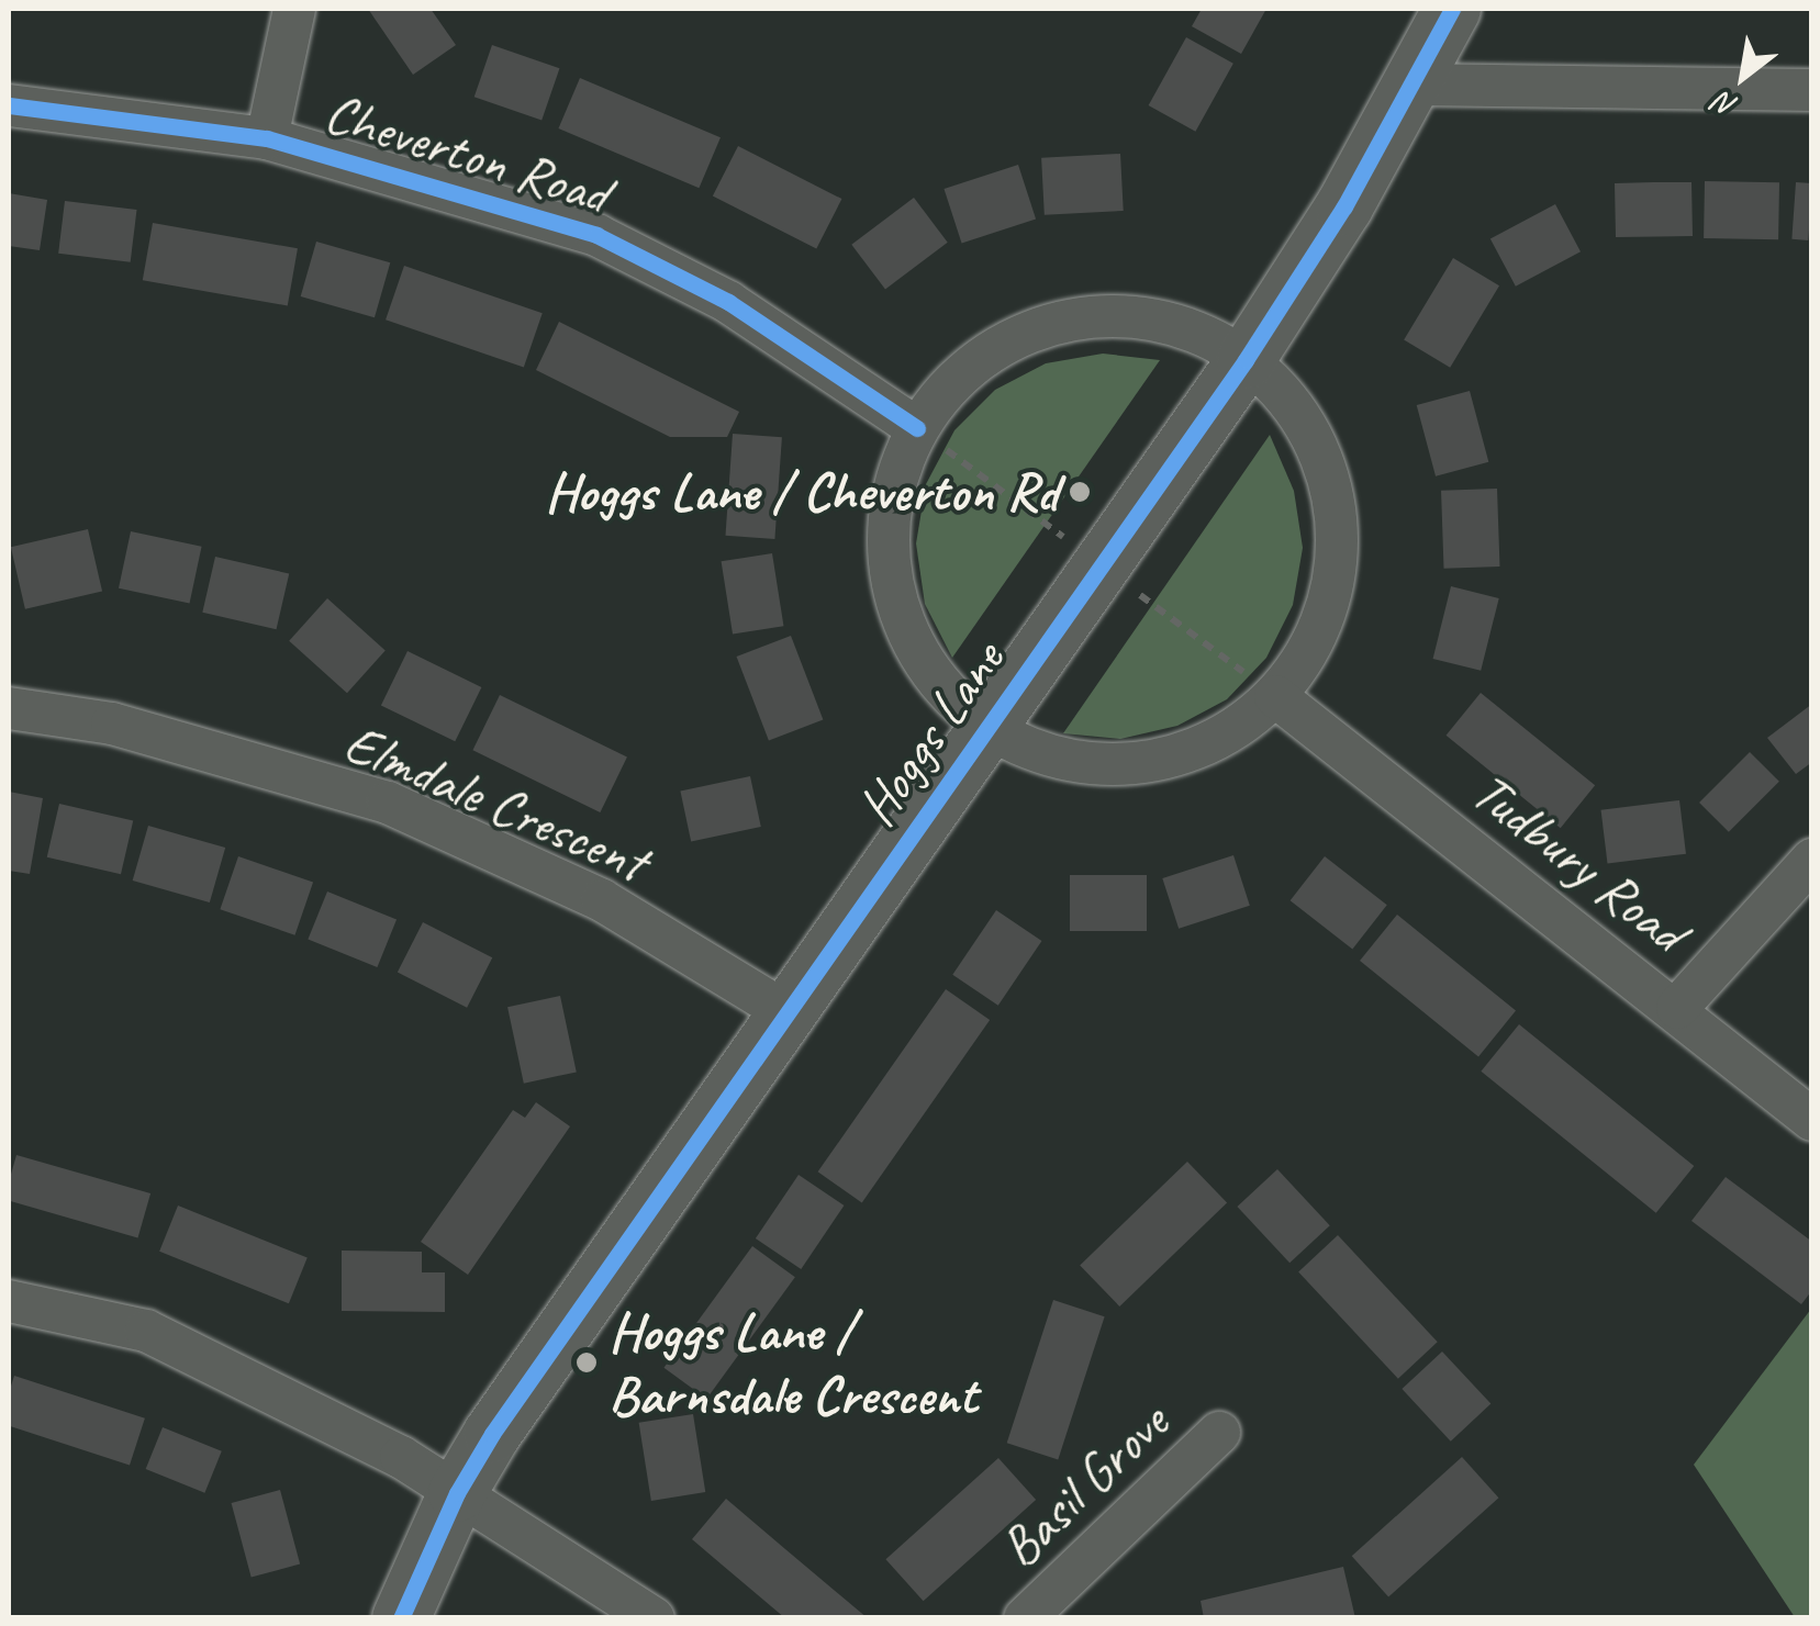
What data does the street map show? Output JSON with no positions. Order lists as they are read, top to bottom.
{
  "streets": {
    "street": [
      "Cheverton Road",
      "Hoggs Lane",
      "Elmdale Crescent",
      "Tudbury Road",
      "Basil Grove"
    ]
  },
  "crossings": [
    ["Hoggs Lane", "Elmdale Crescent"]
  ],
  "places": ["Hoggs Lane / Cheverton Rd", "Hoggs Lane / Barnsdale Crescent"],
  "north": "bottom left"
}
